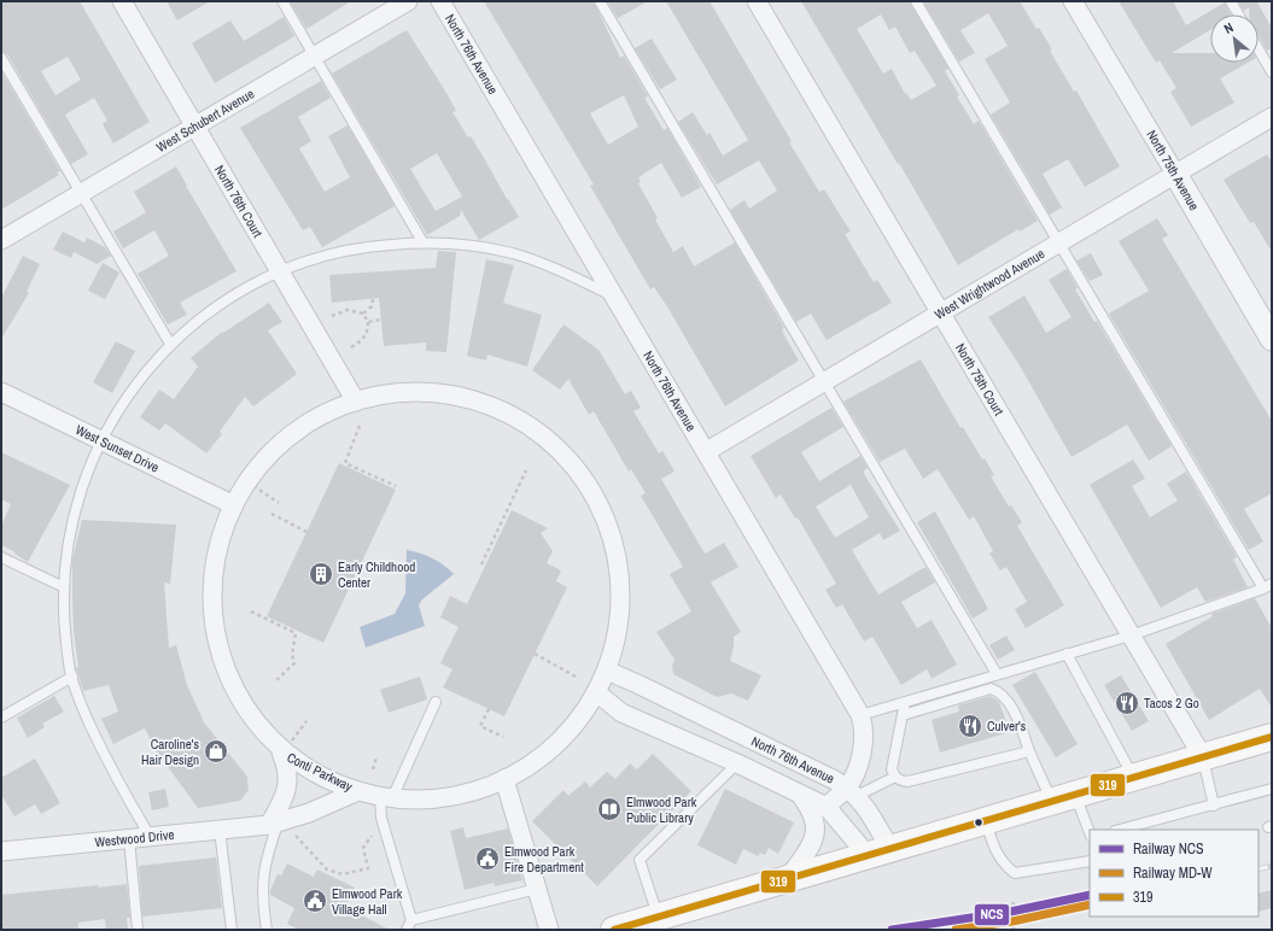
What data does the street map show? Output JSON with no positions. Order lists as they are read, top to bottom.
{
  "streets": {
    "street": [
      "North 76th Avenue",
      "West Schubert Avenue",
      "North 75th Avenue",
      "North 76th Court",
      "West Wrightwood Avenue",
      "North 75th Court",
      "West Sunset Drive",
      "Conti Parkway",
      "Westwood Drive"
    ]
  },
  "crossings": [
    ["North 76th Avenue", "West Wrightwood Avenue"],
    ["North 76th Avenue", "Conti Parkway"],
    ["West Schubert Avenue", "North 76th Court"],
    ["North 75th Avenue", "West Wrightwood Avenue"],
    ["North 76th Court", "Conti Parkway"],
    ["West Wrightwood Avenue", "North 75th Court"],
    ["West Sunset Drive", "Conti Parkway"],
    ["Conti Parkway", "Westwood Drive"]
  ],
  "places": {
    "building": ["Early Childhood Center"],
    "restaurant": ["Tacos 2 Go", "Culver's"],
    "shop": ["Caroline's Hair Design"],
    "library": ["Elmwood Park Public Library"],
    "public building": ["Elmwood Park Fire Department", "Elmwood Park Village Hall"]
  },
  "lines": ["transit line 319", "rail line NCS", "rail line MD-W"],
  "legend": ["Railway NCS", "Railway MD-W", "319"],
  "north": "top left"
}
